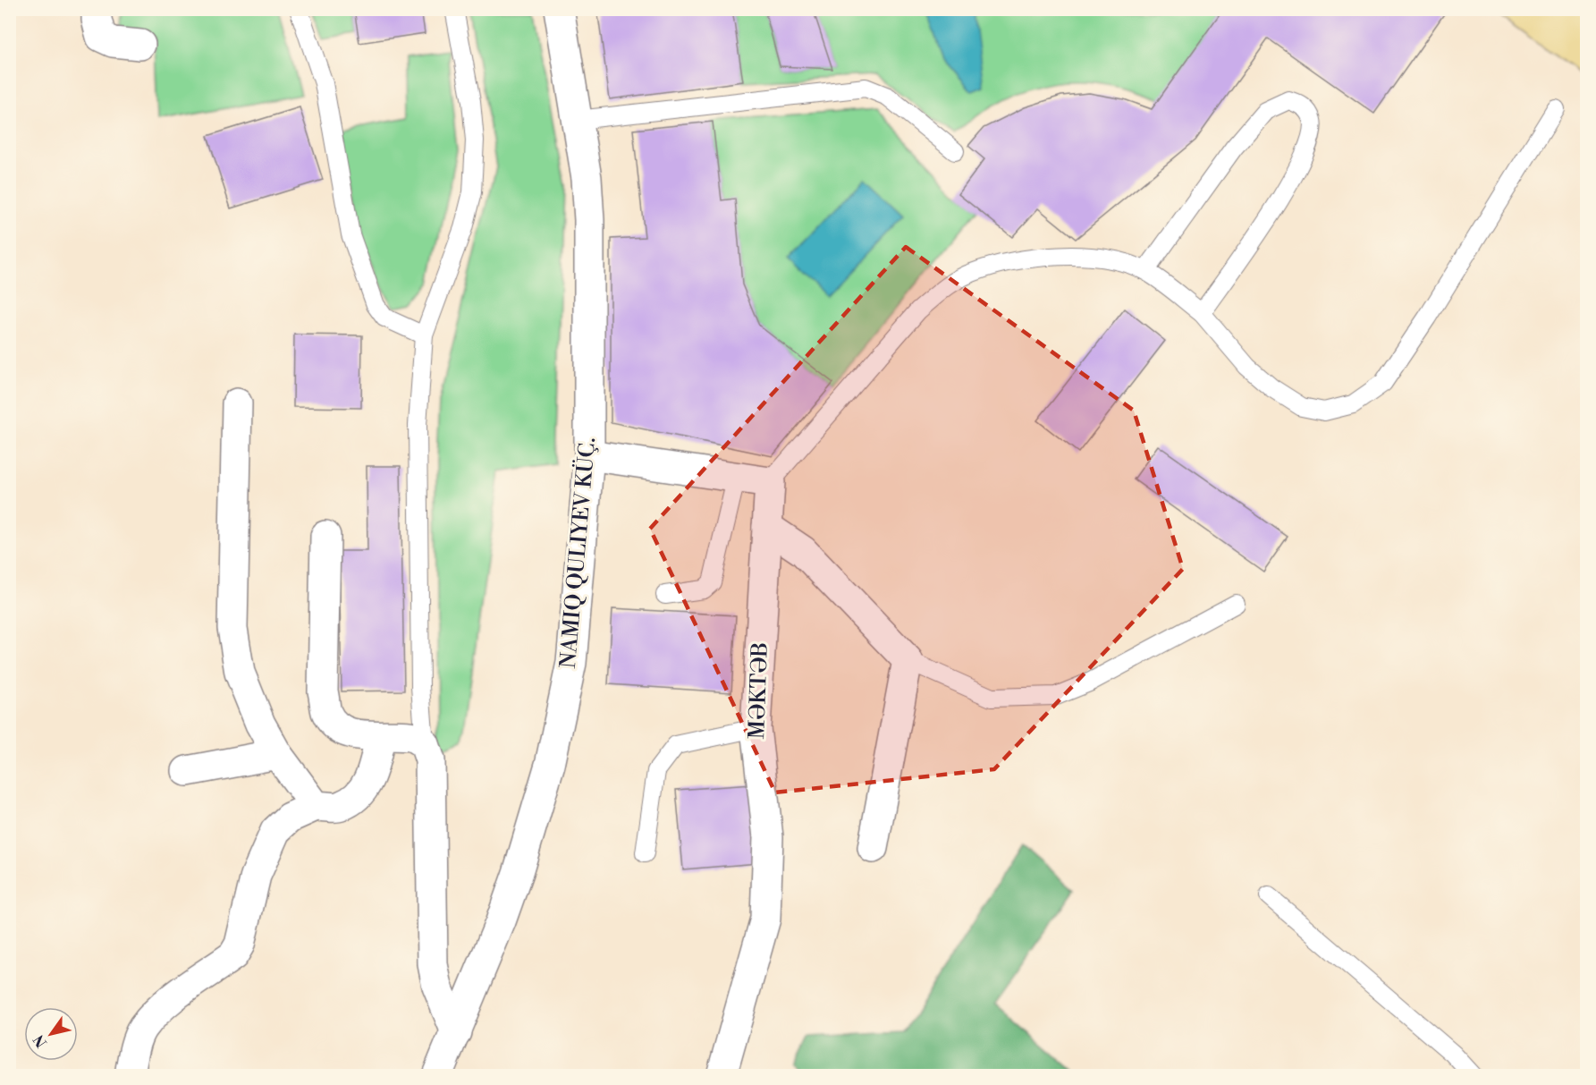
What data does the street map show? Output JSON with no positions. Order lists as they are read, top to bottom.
{
  "streets": {
    "street": ["NAMIQ QULIYEV KÜÇ.", "MƏKTƏB"]
  },
  "north": "bottom left"
}
